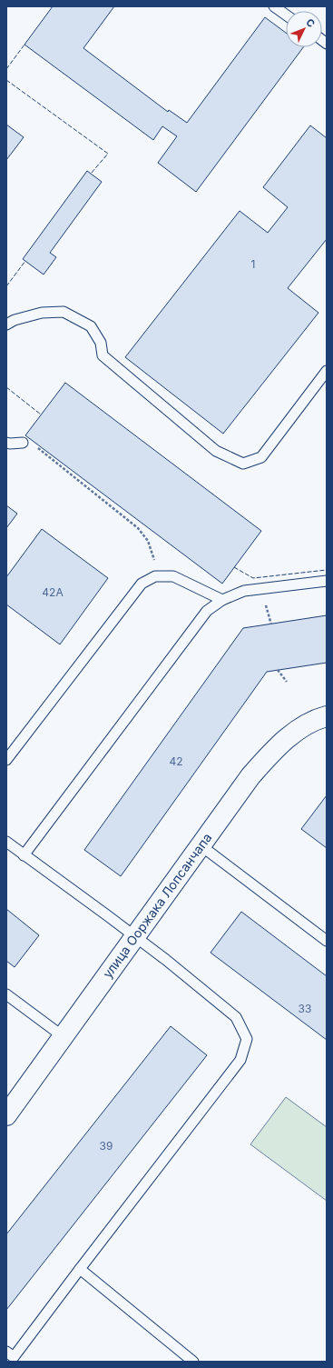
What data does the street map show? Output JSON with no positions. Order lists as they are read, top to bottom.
{
  "streets": {
    "street": ["улица Ооржака Лопсанчапа"]
  },
  "house_numbers": [
    "1",
    "42А",
    "42",
    "33",
    "39"
  ],
  "north": "top right"
}
